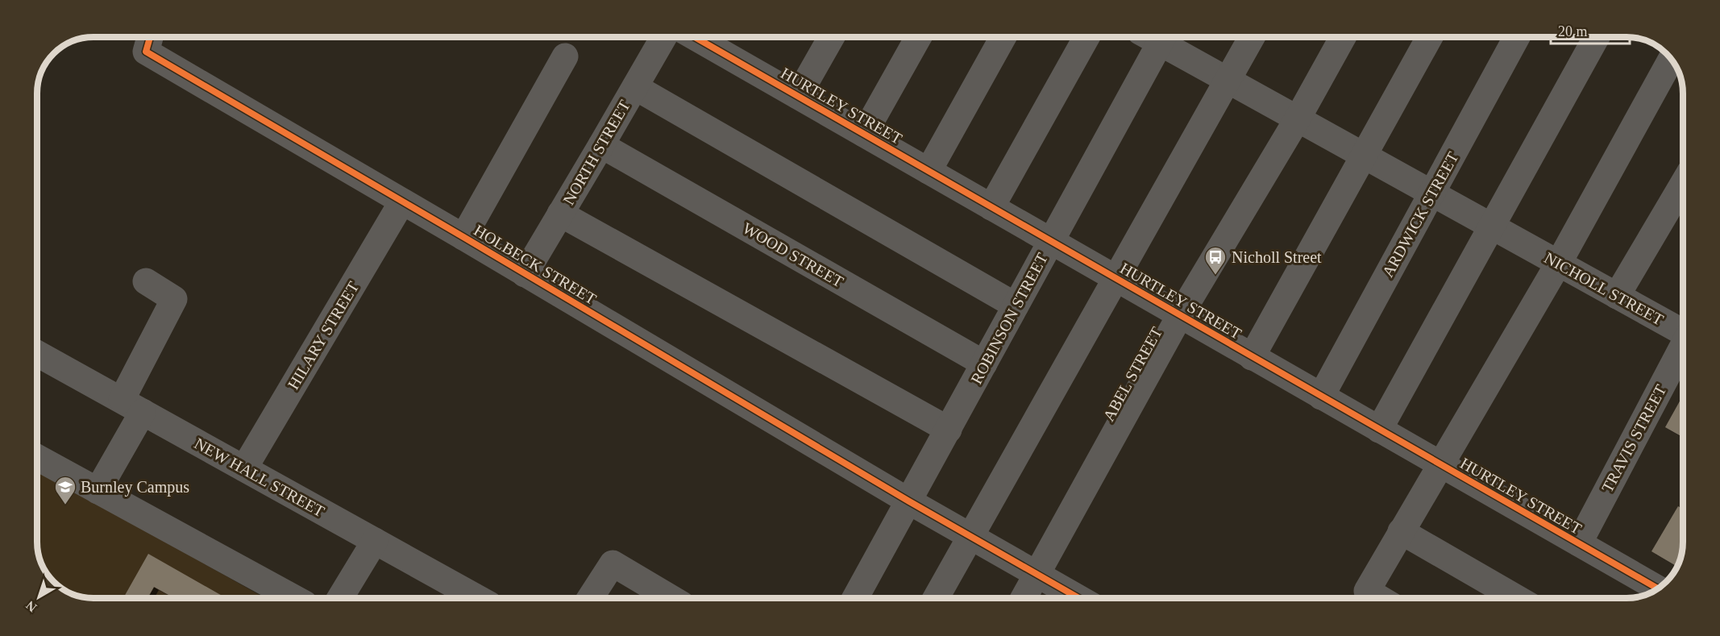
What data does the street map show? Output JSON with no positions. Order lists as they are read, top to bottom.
{
  "streets": {
    "street": [
      "HURTLEY STREET",
      "NORTH STREET",
      "ARDWICK STREET",
      "WOOD STREET",
      "HOLBECK STREET",
      "NICHOLL STREET",
      "ROBINSON STREET",
      "HILARY STREET",
      "ABEL STREET",
      "TRAVIS STREET",
      "NEW HALL STREET"
    ]
  },
  "crossings": [
    ["HURTLEY STREET", "ARDWICK STREET"],
    ["HURTLEY STREET", "ROBINSON STREET"],
    ["HURTLEY STREET", "ABEL STREET"],
    ["HURTLEY STREET", "TRAVIS STREET"],
    ["NORTH STREET", "WOOD STREET"],
    ["NORTH STREET", "HOLBECK STREET"],
    ["ARDWICK STREET", "NICHOLL STREET"],
    ["WOOD STREET", "ROBINSON STREET"],
    ["HOLBECK STREET", "ROBINSON STREET"],
    ["HOLBECK STREET", "HILARY STREET"],
    ["HOLBECK STREET", "ABEL STREET"],
    ["NICHOLL STREET", "ABEL STREET"],
    ["HILARY STREET", "NEW HALL STREET"]
  ],
  "places": {
    "bus stop": ["Nicholl Street"],
    "school or university": ["Burnley Campus"]
  },
  "scale_bar": "20 m",
  "north": "bottom left"
}
